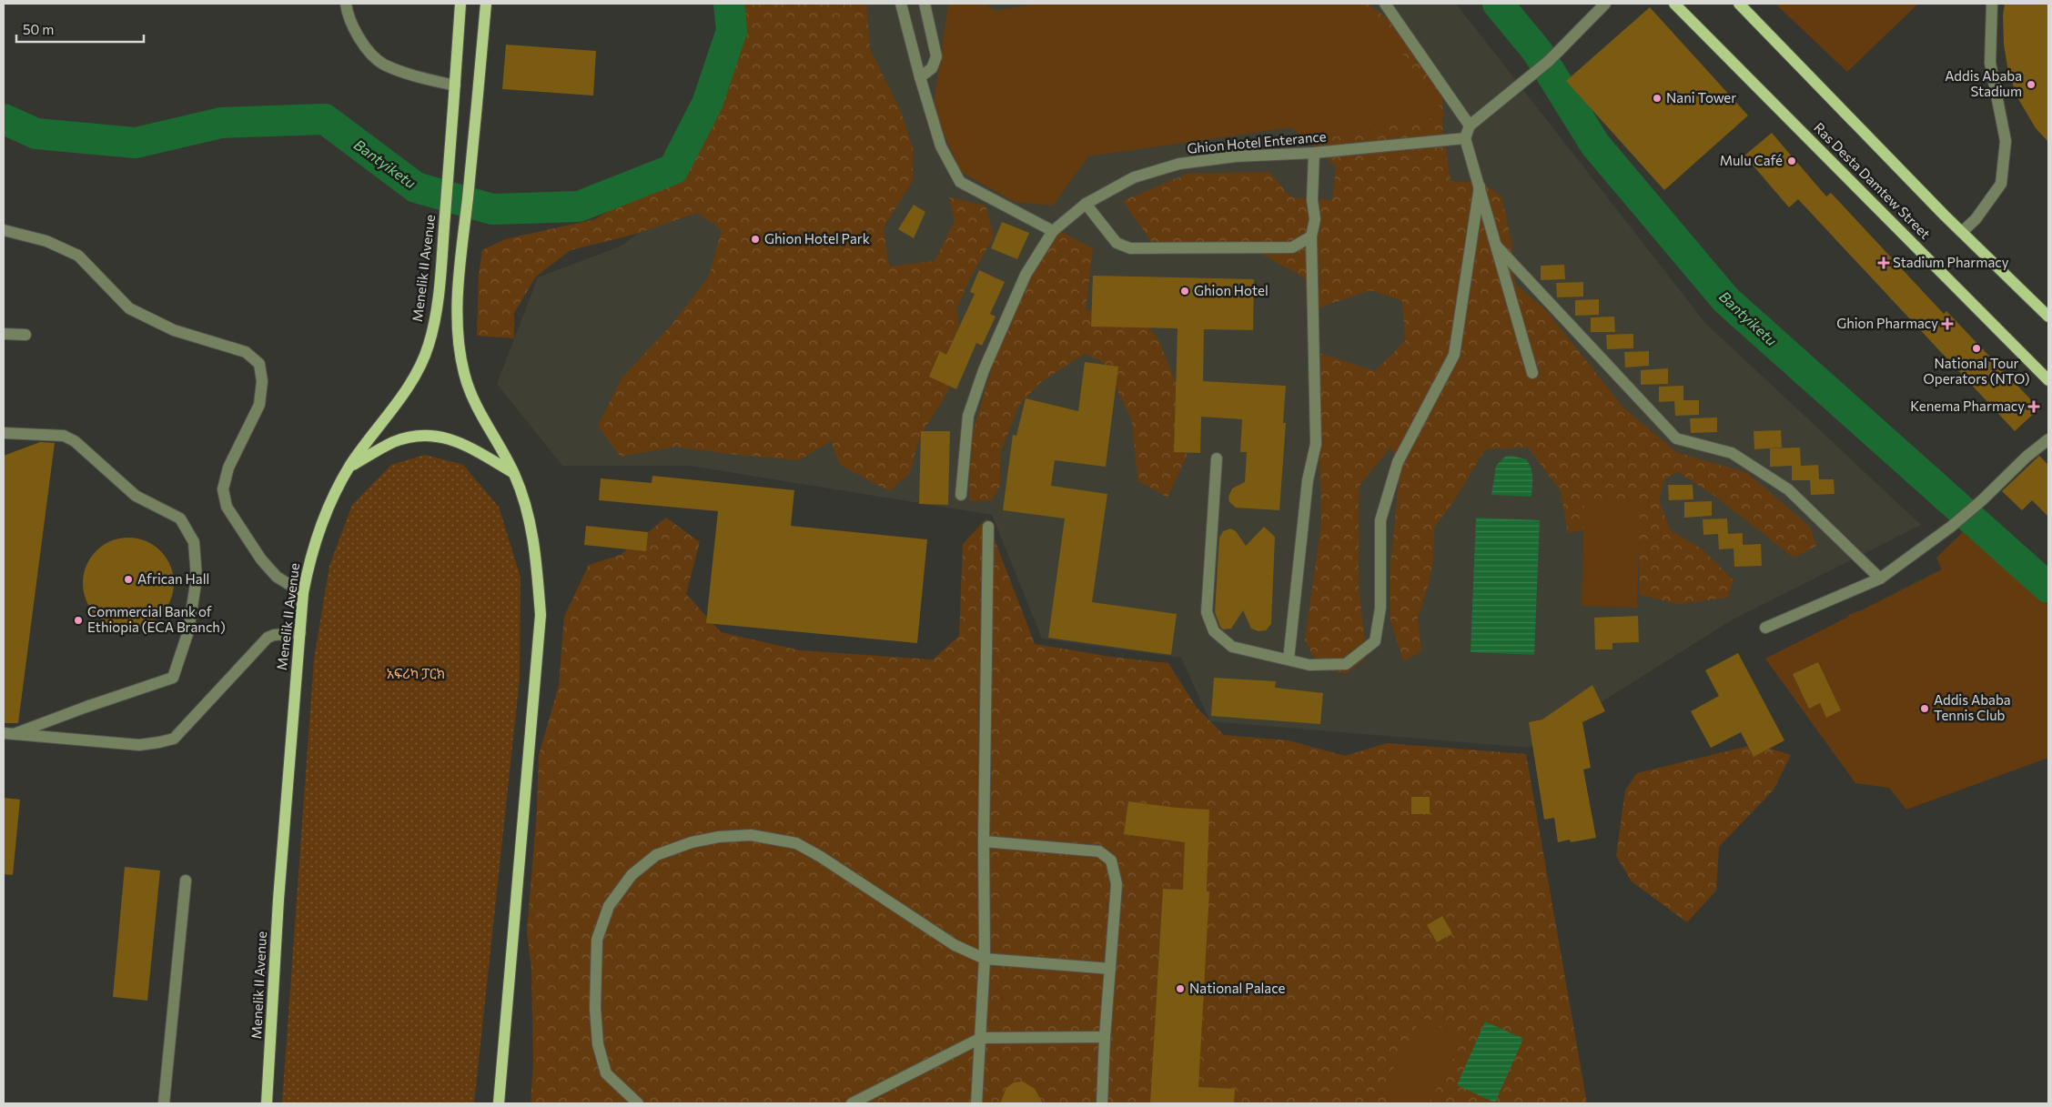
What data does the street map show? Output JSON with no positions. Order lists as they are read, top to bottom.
{
  "streets": {
    "main road": ["Ras Desta Damtew Street", "Menelik II Avenue"],
    "street": ["Ghion Hotel Enterance"]
  },
  "water": ["Bantyiketu"],
  "parks": ["አፍሪካ ፓርክ"],
  "places": {
    "other": [
      "Addis Ababa Stadium",
      "Nani Tower",
      "Mulu Café",
      "Ghion Hotel Park",
      "Ghion Hotel",
      "National Tour Operators (NTO)",
      "African Hall",
      "Commercial Bank of Ethiopia (ECA Branch)",
      "Addis Ababa Tennis Club",
      "National Palace"
    ],
    "health": ["Stadium Pharmacy", "Ghion Pharmacy", "Kenema Pharmacy"]
  },
  "scale_bar": "50 m"
}
